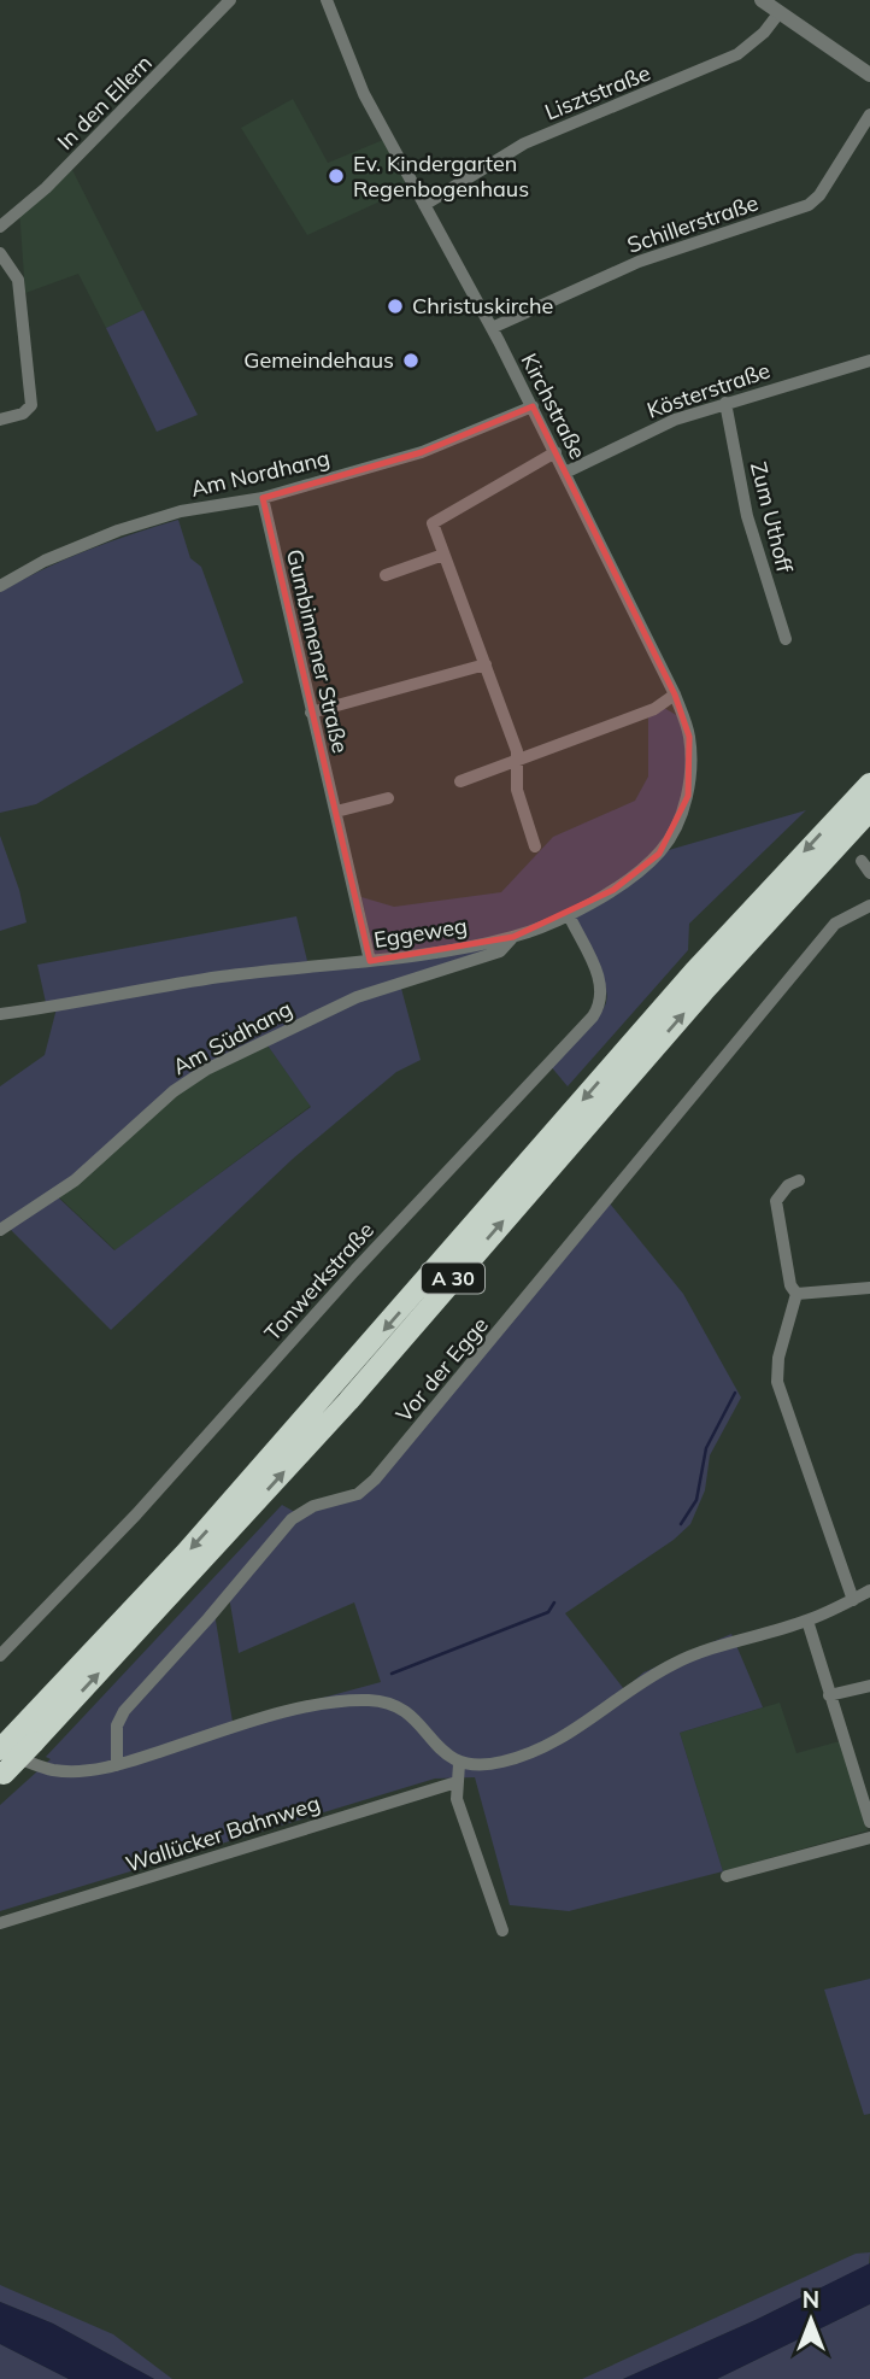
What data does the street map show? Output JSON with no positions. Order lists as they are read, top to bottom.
{
  "streets": {
    "highway": ["A 30"],
    "street": [
      "Lisztstraße",
      "In den Ellern",
      "Schillerstraße",
      "Kösterstraße",
      "Kirchstraße",
      "Am Nordhang",
      "Zum Uthoff",
      "Gumbinnener Straße",
      "Eggeweg",
      "Am Südhang",
      "Tonwerkstraße",
      "Vor der Egge",
      "Wallücker Bahnweg"
    ]
  },
  "crossings": [
    ["Lisztstraße", "Kirchstraße"],
    ["Schillerstraße", "Kirchstraße"],
    ["Kösterstraße", "Kirchstraße"],
    ["Kösterstraße", "Zum Uthoff"],
    ["Kirchstraße", "Am Nordhang"],
    ["Kirchstraße", "Eggeweg"],
    ["Am Nordhang", "Gumbinnener Straße"],
    ["Gumbinnener Straße", "Eggeweg"],
    ["Eggeweg", "Am Südhang"],
    ["Eggeweg", "Tonwerkstraße"]
  ],
  "places": ["Ev. Kindergarten Regenbogenhaus", "Christuskirche", "Gemeindehaus"],
  "north": "top"
}
